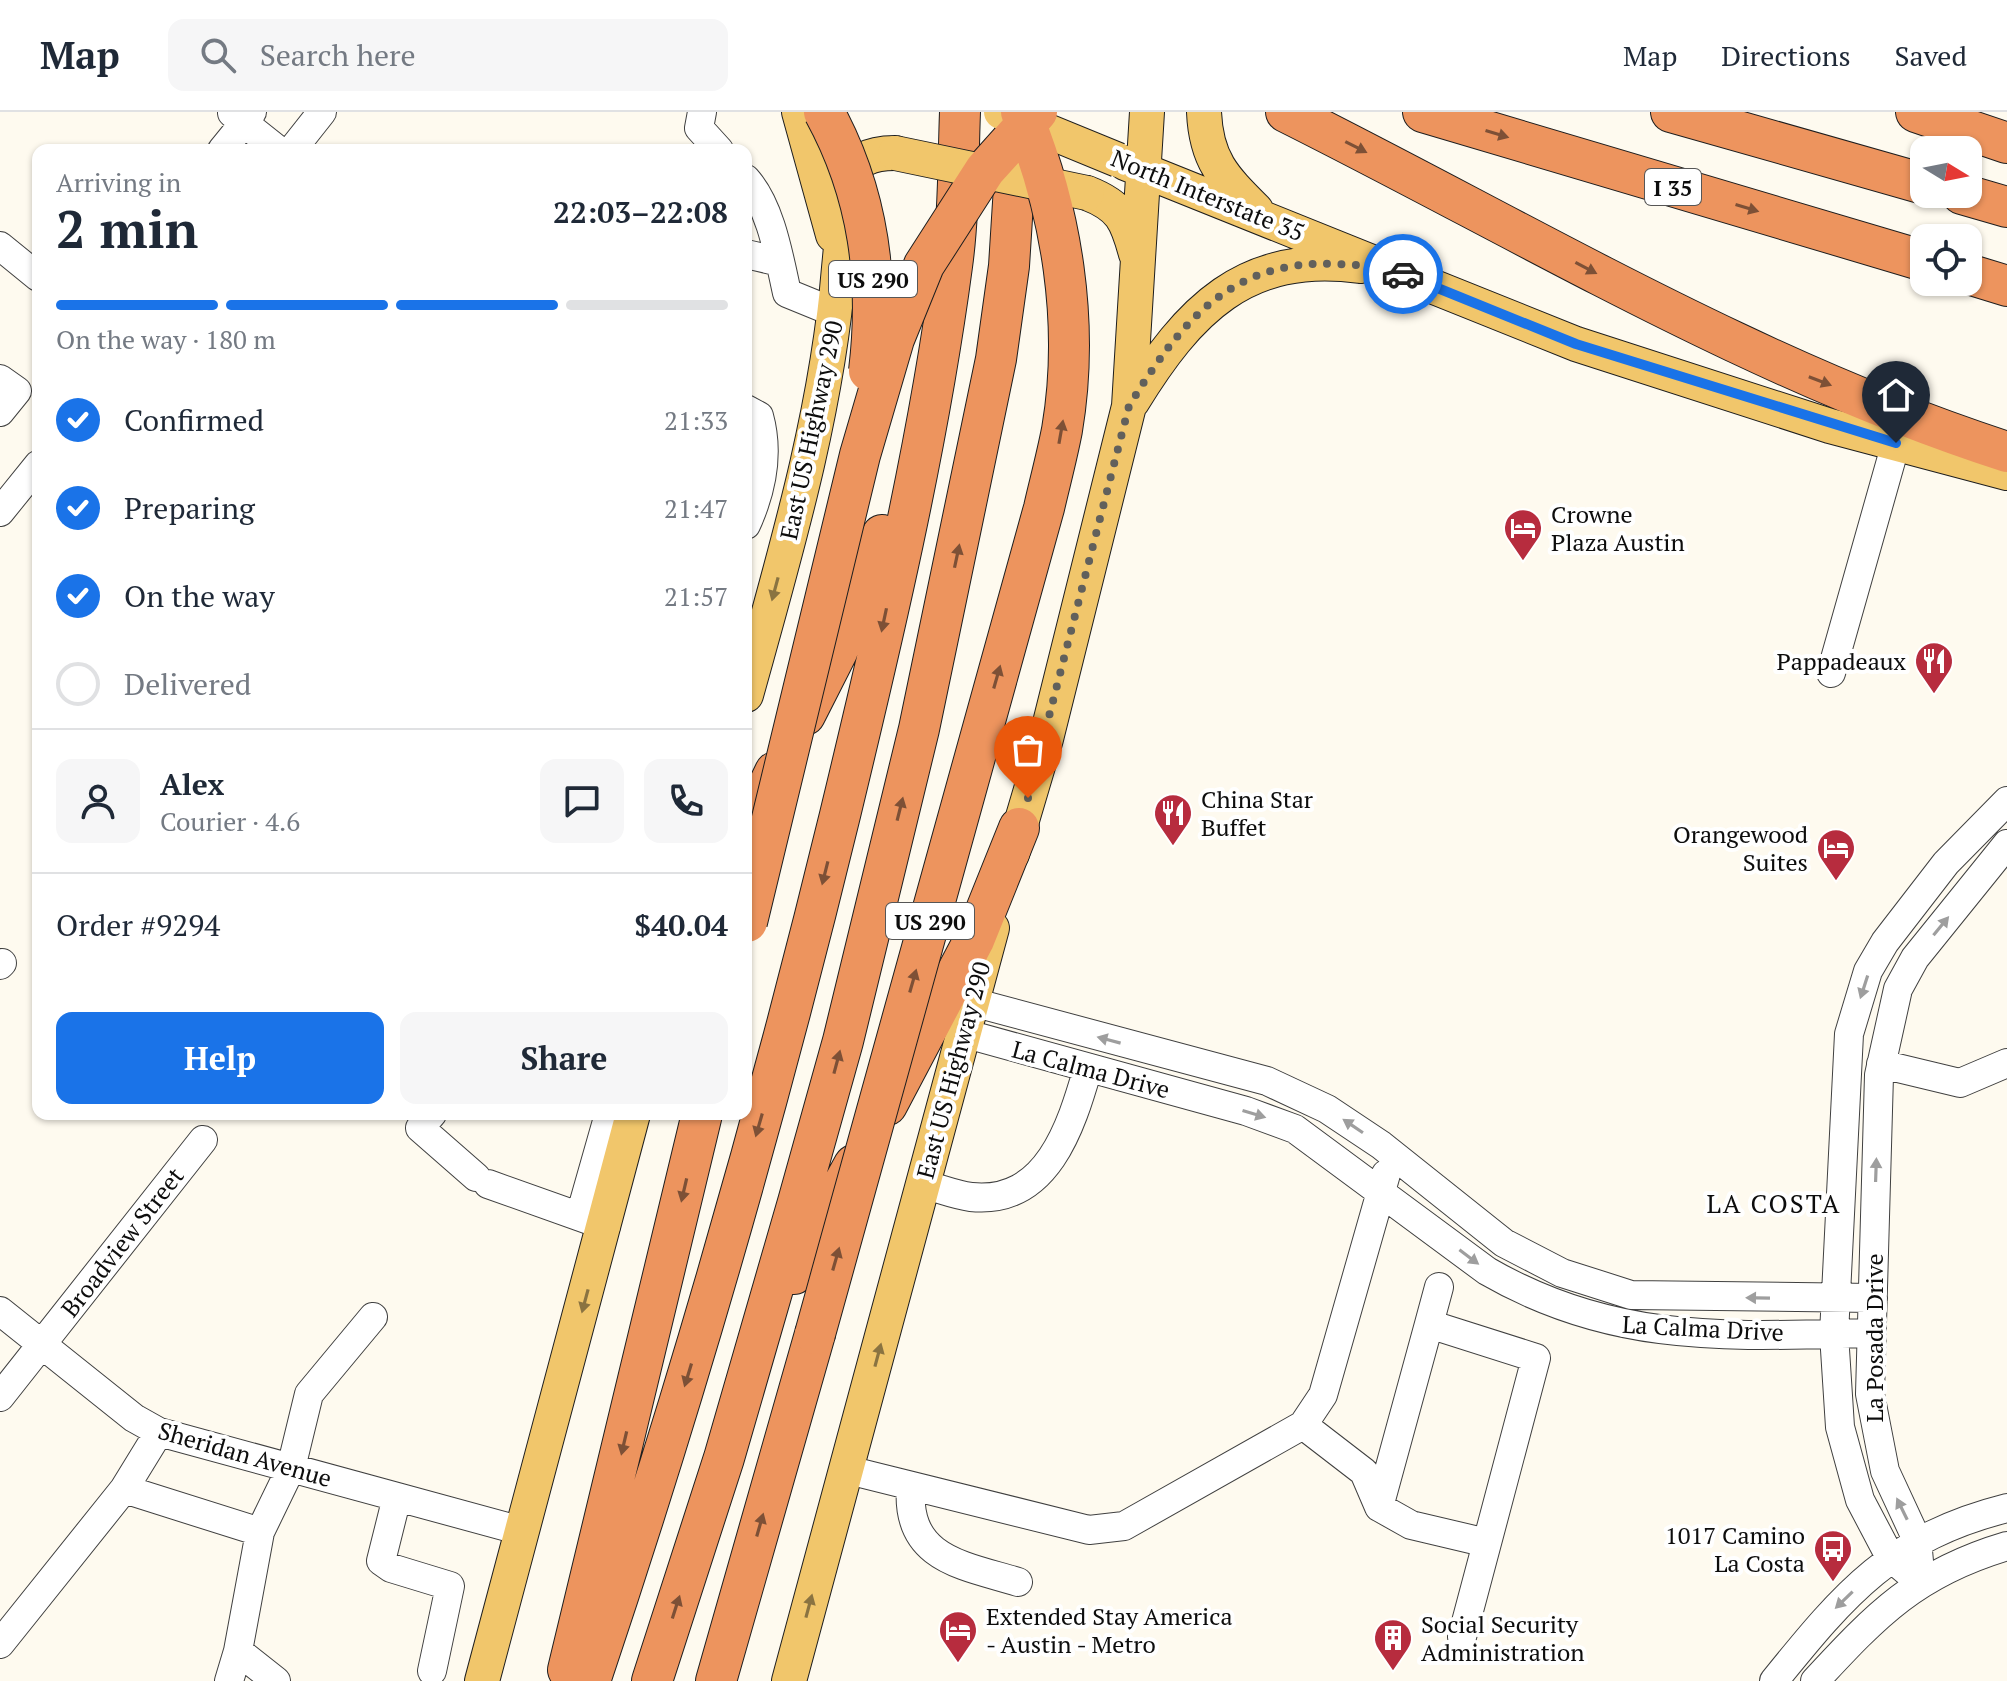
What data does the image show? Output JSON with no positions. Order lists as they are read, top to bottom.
{
  "streets": {
    "highway": ["I 35", "US 290"],
    "main road": ["North Interstate 35", "East US Highway 290"],
    "street": [
      "La Calma Drive",
      "Broadview Street",
      "La Posada Drive",
      "Sheridan Avenue"
    ]
  },
  "crossings": [
    ["North Interstate 35", "East US Highway 290"],
    ["East US Highway 290", "La Calma Drive"],
    ["La Calma Drive", "La Posada Drive"],
    ["Broadview Street", "Sheridan Avenue"]
  ],
  "districts": ["LA COSTA"],
  "places": {
    "hotel": ["Crowne Plaza Austin", "Orangewood Suites", "Extended Stay America - Austin - Metro"],
    "restaurant": ["Pappadeaux", "China Star Buffet"],
    "bus stop": ["1017 Camino La Costa"],
    "building": ["Social Security Administration"]
  },
  "north": "right",
  "page": {
    "header": "Map",
    "search": "Search here",
    "nav": ["Map", "Directions", "Saved"],
    "heading": ["2 min", "Arriving in", "22:03–22:08"],
    "panel": [
      "Alex",
      "Courier · 4.6",
      "Order #9294",
      "$40.04"
    ],
    "bar": "On the way · 180 m",
    "list": [
      ["Confirmed", "21:33"],
      ["Preparing", "21:47"],
      ["On the way", "21:57"],
      "Delivered"
    ],
    "buttons": ["Help", "Share"]
  }
}
